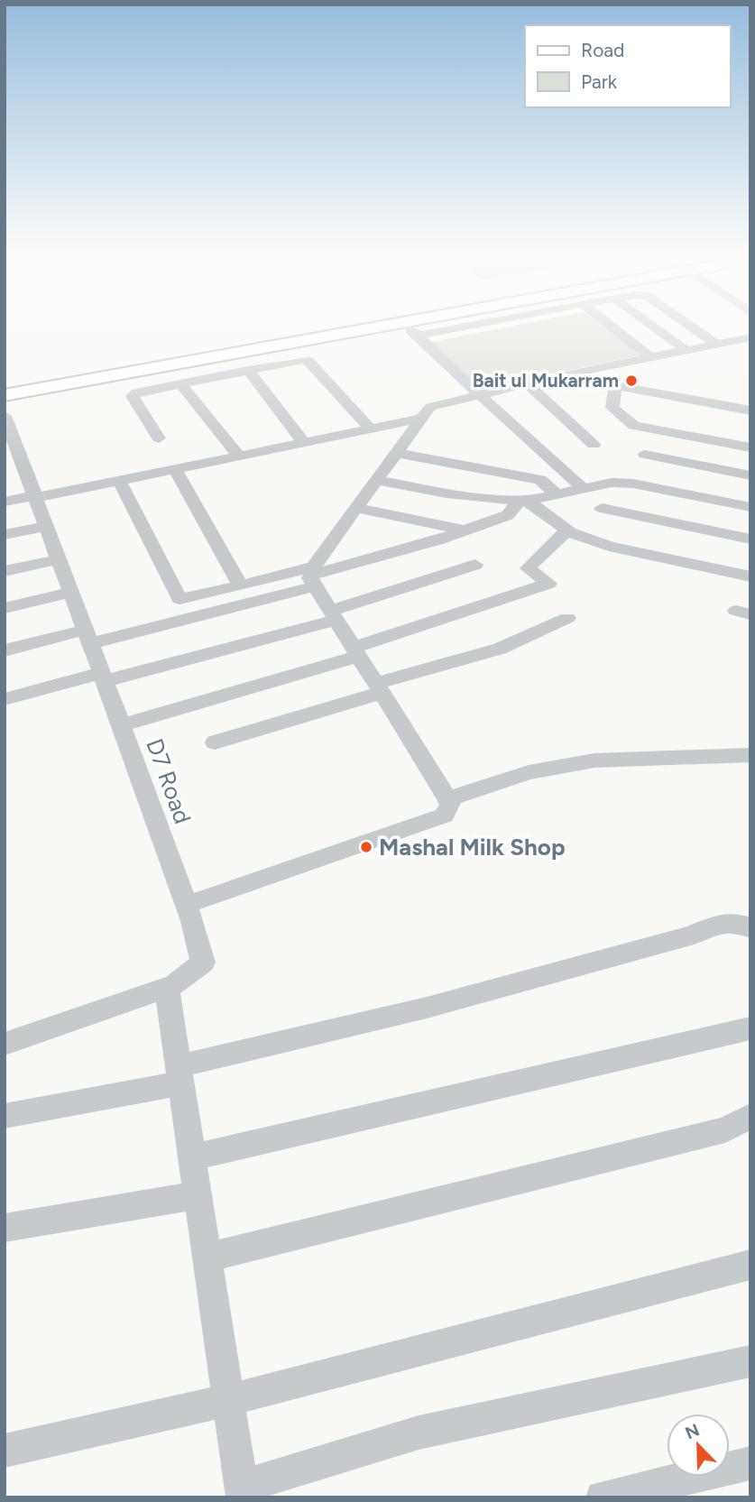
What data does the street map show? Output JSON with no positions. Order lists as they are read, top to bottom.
{
  "streets": {
    "street": ["D7 Road"]
  },
  "places": ["Bait ul Mukarram", "Mashal Milk Shop"],
  "legend": ["Road", "Park"],
  "north": "top left"
}
